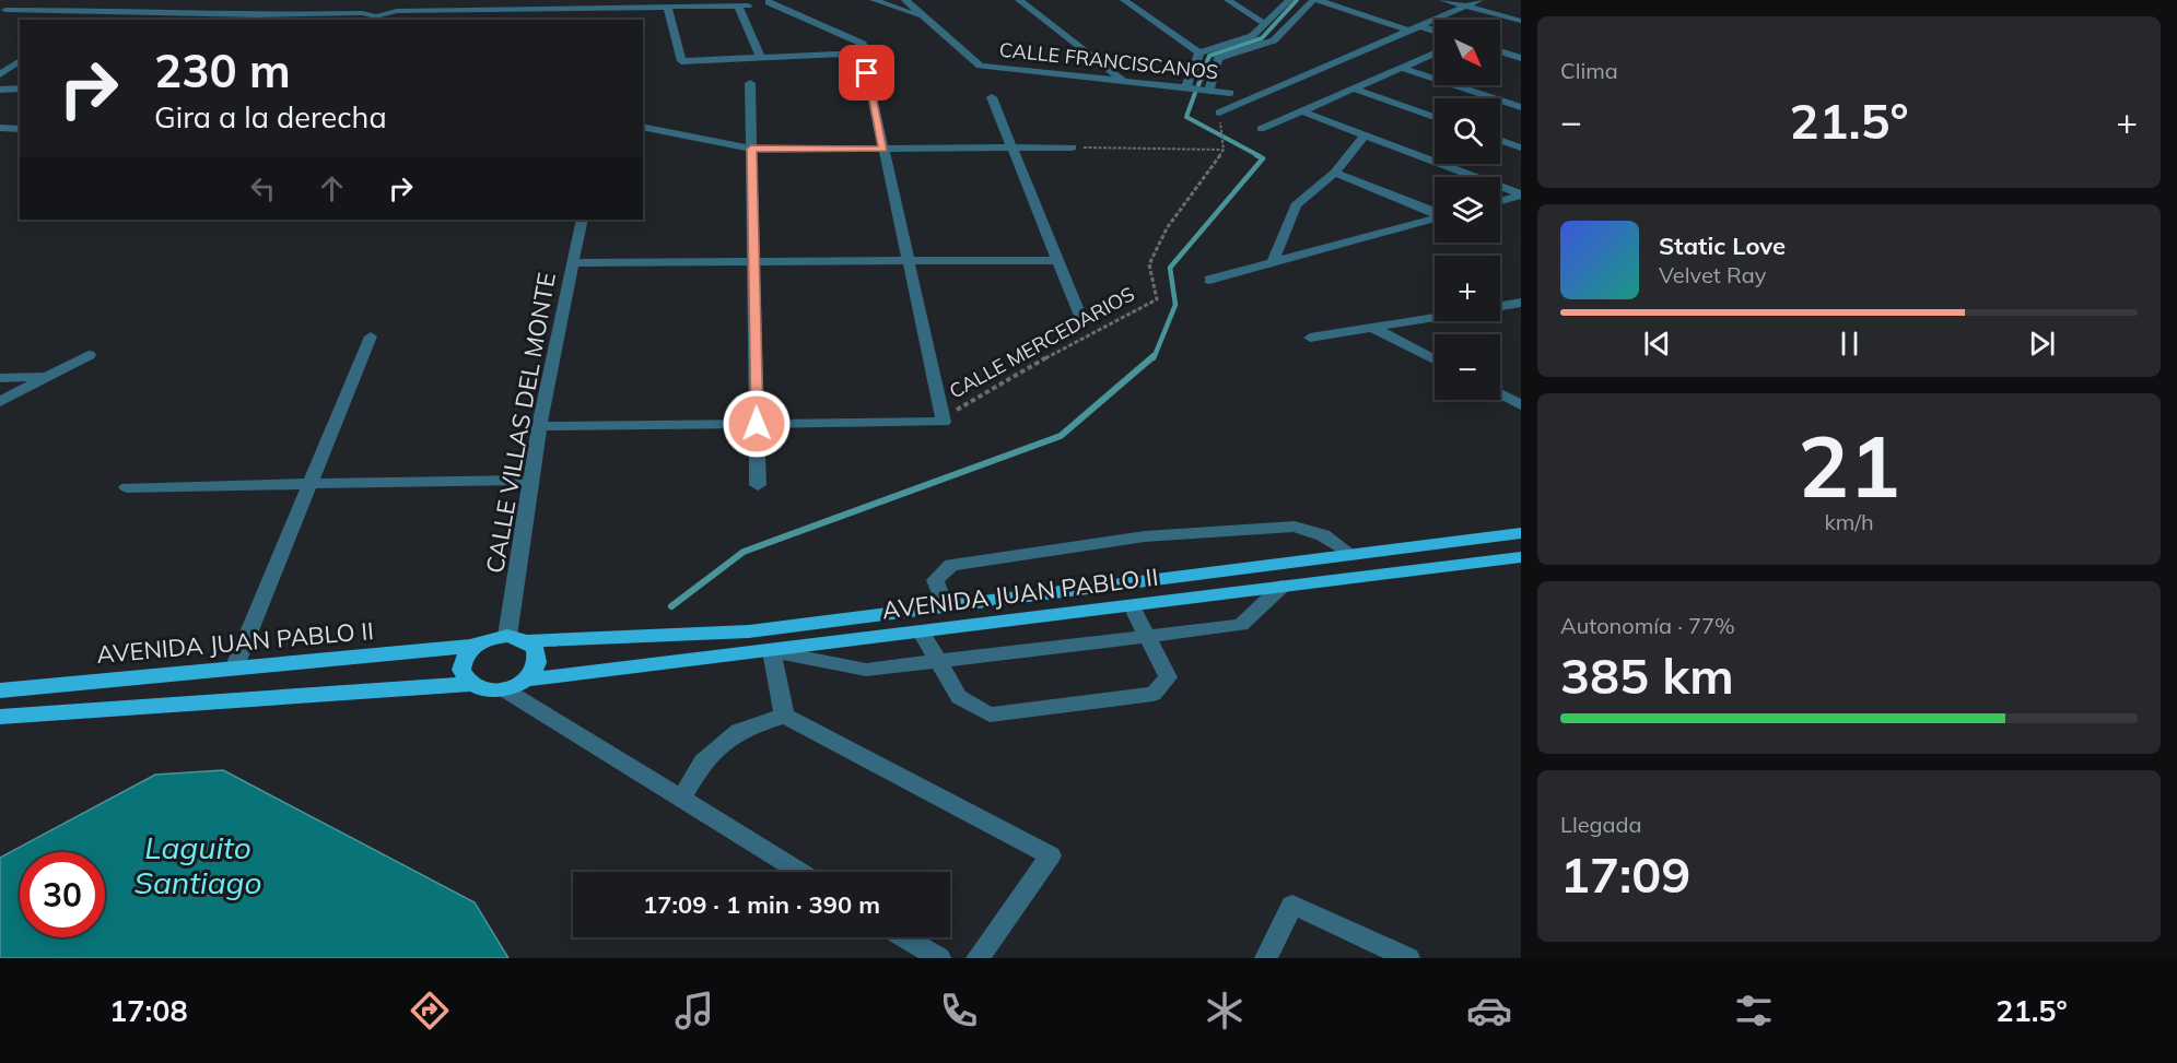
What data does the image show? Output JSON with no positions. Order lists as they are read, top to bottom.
{
  "streets": {
    "main road": ["AVENIDA JUAN PABLO II"],
    "street": ["CALLE FRANCISCANOS", "CALLE VILLAS DEL MONTE"],
    "path": ["CALLE MERCEDARIOS"]
  },
  "crossings": [
    ["CALLE VILLAS DEL MONTE", "AVENIDA JUAN PABLO II"]
  ],
  "water": ["Laguito Santiago"],
  "north": "bottom right",
  "page": {
    "tile": [
      "Clima",
      ["21", "km/h"],
      ["Autonomía · 77%", "385 km"],
      ["Llegada", "17:09"]
    ],
    "map_buttons": ["+", "−"],
    "turn": ["230 m", "Gira a la derecha"],
    "heat": ["−", "21.5°", "+"],
    "song": ["Static Love", "Velvet Ray"],
    "limit": "30",
    "trip": "17:09 · 1 min · 390 m",
    "tabs": ["17:08", "21.5°"]
  }
}
